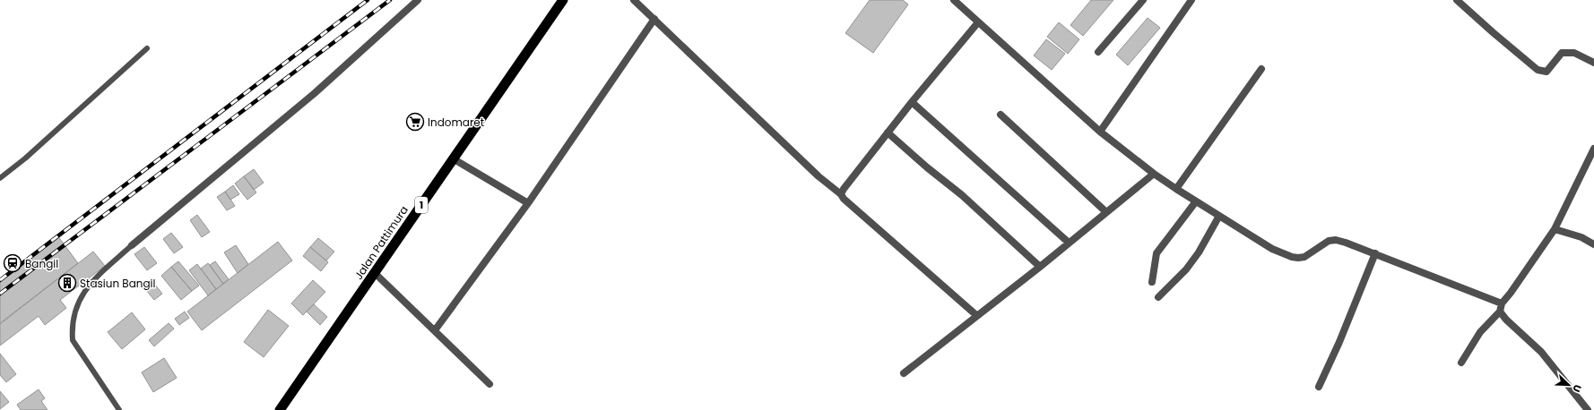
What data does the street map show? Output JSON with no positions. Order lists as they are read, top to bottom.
{
  "streets": {
    "highway": ["1", "Jalan Pattimura"]
  },
  "places": {
    "supermarket": ["Indomaret"],
    "station": ["Bangil"],
    "building": ["Stasiun Bangil"]
  },
  "north": "bottom right"
}
